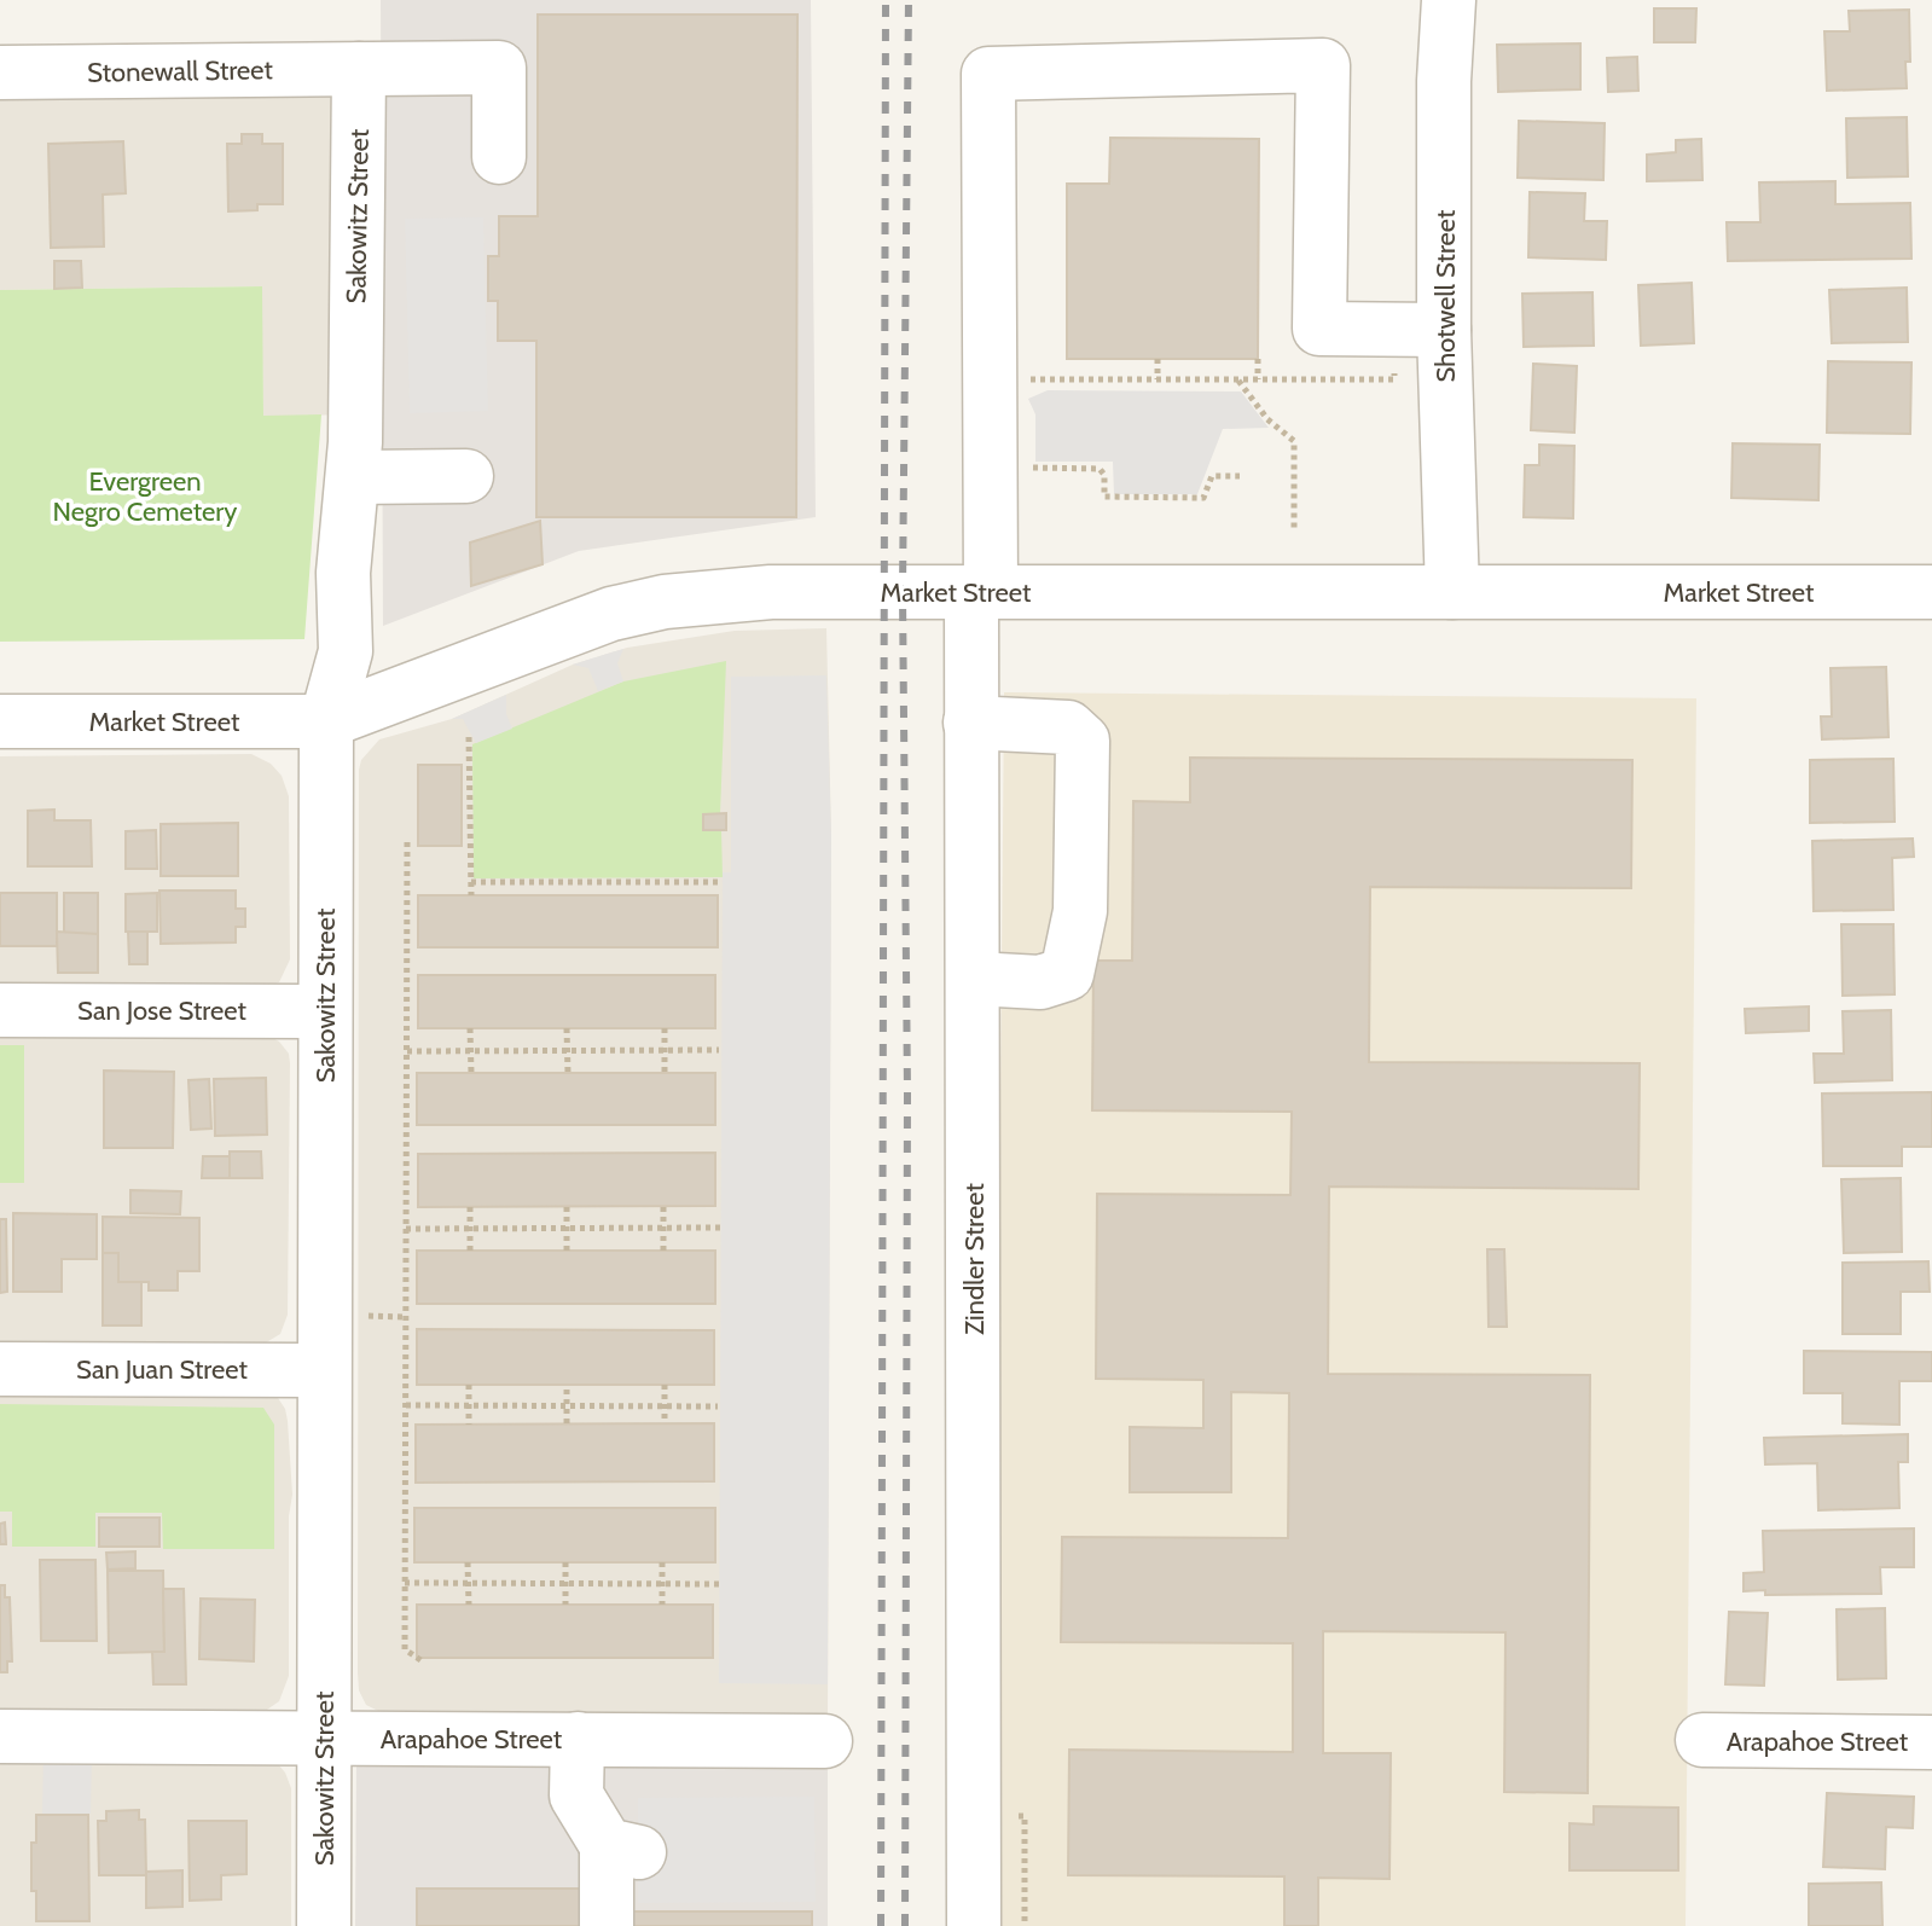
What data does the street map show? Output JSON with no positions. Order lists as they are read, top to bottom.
{
  "streets": {
    "street": [
      "Stonewall Street",
      "Sakowitz Street",
      "Shotwell Street",
      "Market Street",
      "San Jose Street",
      "Zindler Street",
      "San Juan Street",
      "Arapahoe Street"
    ]
  },
  "crossings": [
    ["Stonewall Street", "Sakowitz Street"],
    ["Sakowitz Street", "Market Street"],
    ["Sakowitz Street", "San Jose Street"],
    ["Sakowitz Street", "San Juan Street"],
    ["Sakowitz Street", "Arapahoe Street"],
    ["Shotwell Street", "Market Street"],
    ["Shotwell Street", "Zindler Street"],
    ["Market Street", "Zindler Street"]
  ],
  "parks": ["Evergreen Negro Cemetery"]
}
